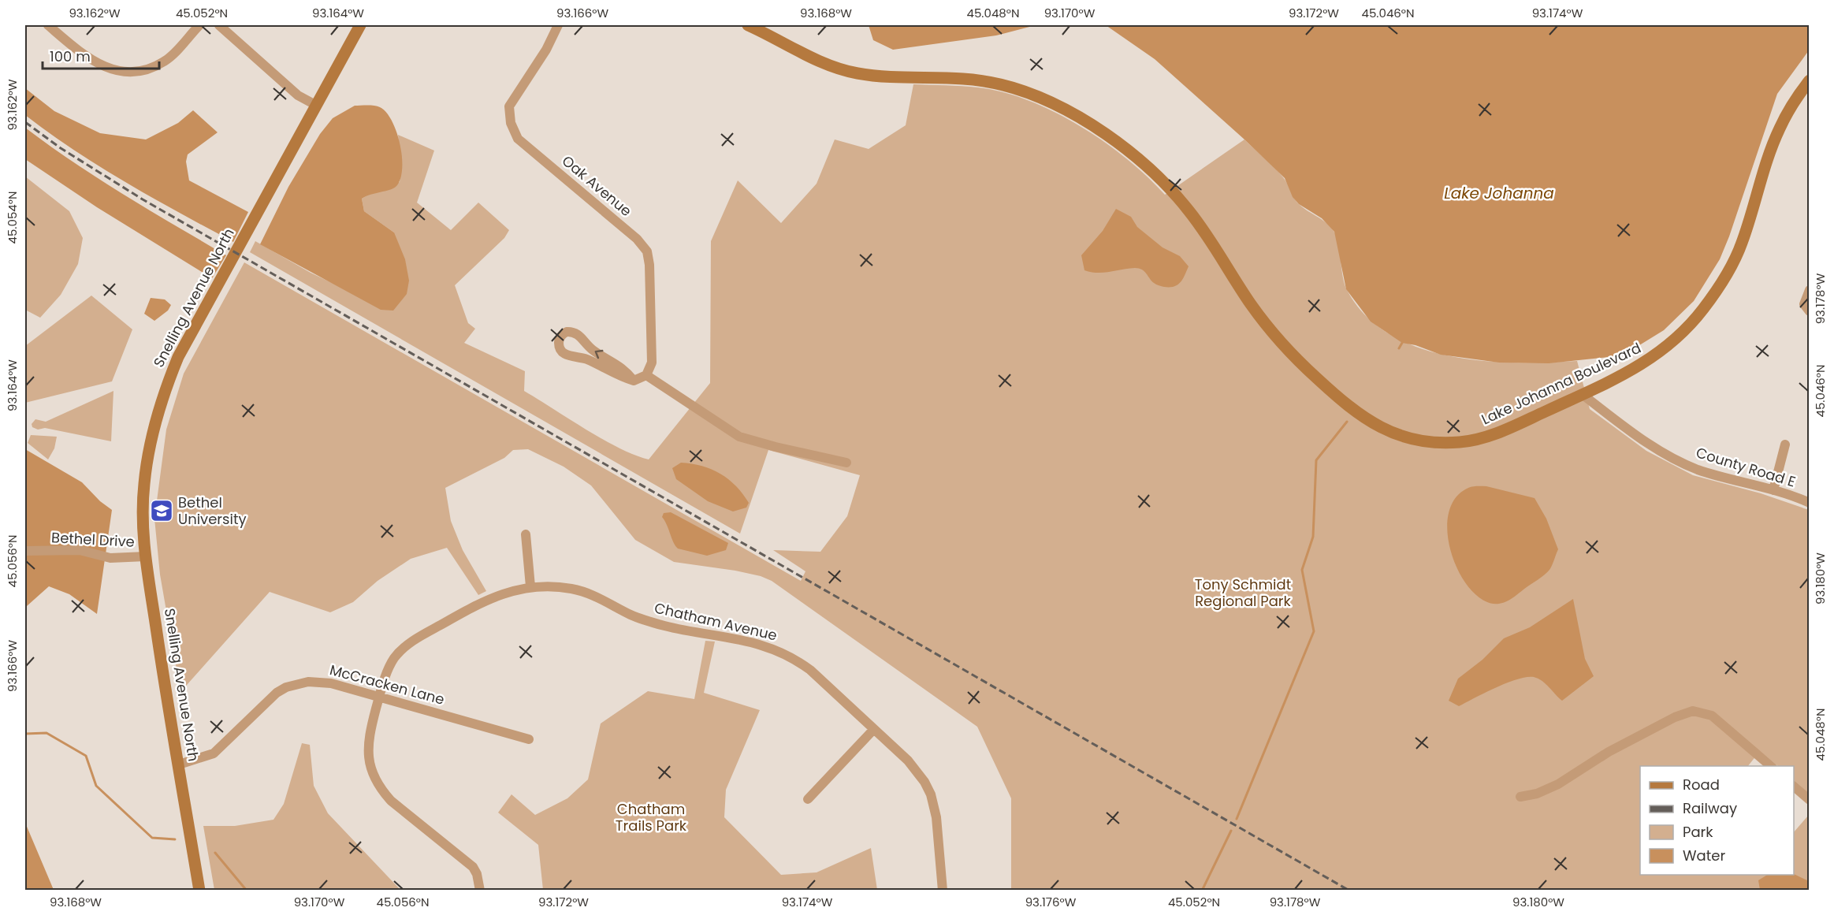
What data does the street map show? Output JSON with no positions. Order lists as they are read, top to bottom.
{
  "streets": {
    "street": [
      "Oak Avenue",
      "Snelling Avenue North",
      "Lake Johanna Boulevard",
      "County Road E",
      "Bethel Drive",
      "Chatham Avenue",
      "McCracken Lane"
    ]
  },
  "crossings": [
    ["Snelling Avenue North", "Bethel Drive"],
    ["Snelling Avenue North", "McCracken Lane"],
    ["Lake Johanna Boulevard", "County Road E"],
    ["Chatham Avenue", "McCracken Lane"]
  ],
  "water": ["Lake Johanna"],
  "parks": ["Tony Schmidt Regional Park", "Chatham Trails Park"],
  "places": {
    "school or university": ["Bethel University"]
  },
  "legend": [
    "Road",
    "Railway",
    "Park",
    "Water"
  ],
  "scale_bar": "100 m",
  "coordinates": [
    "93.162°W",
    "45.052°N",
    "93.164°W",
    "93.166°W",
    "93.168°W",
    "45.048°N",
    "93.170°W",
    "93.172°W",
    "45.046°N",
    "93.174°W",
    "45.054°N",
    "93.178°W",
    "45.056°N",
    "93.180°W",
    "93.176°W"
  ]
}
